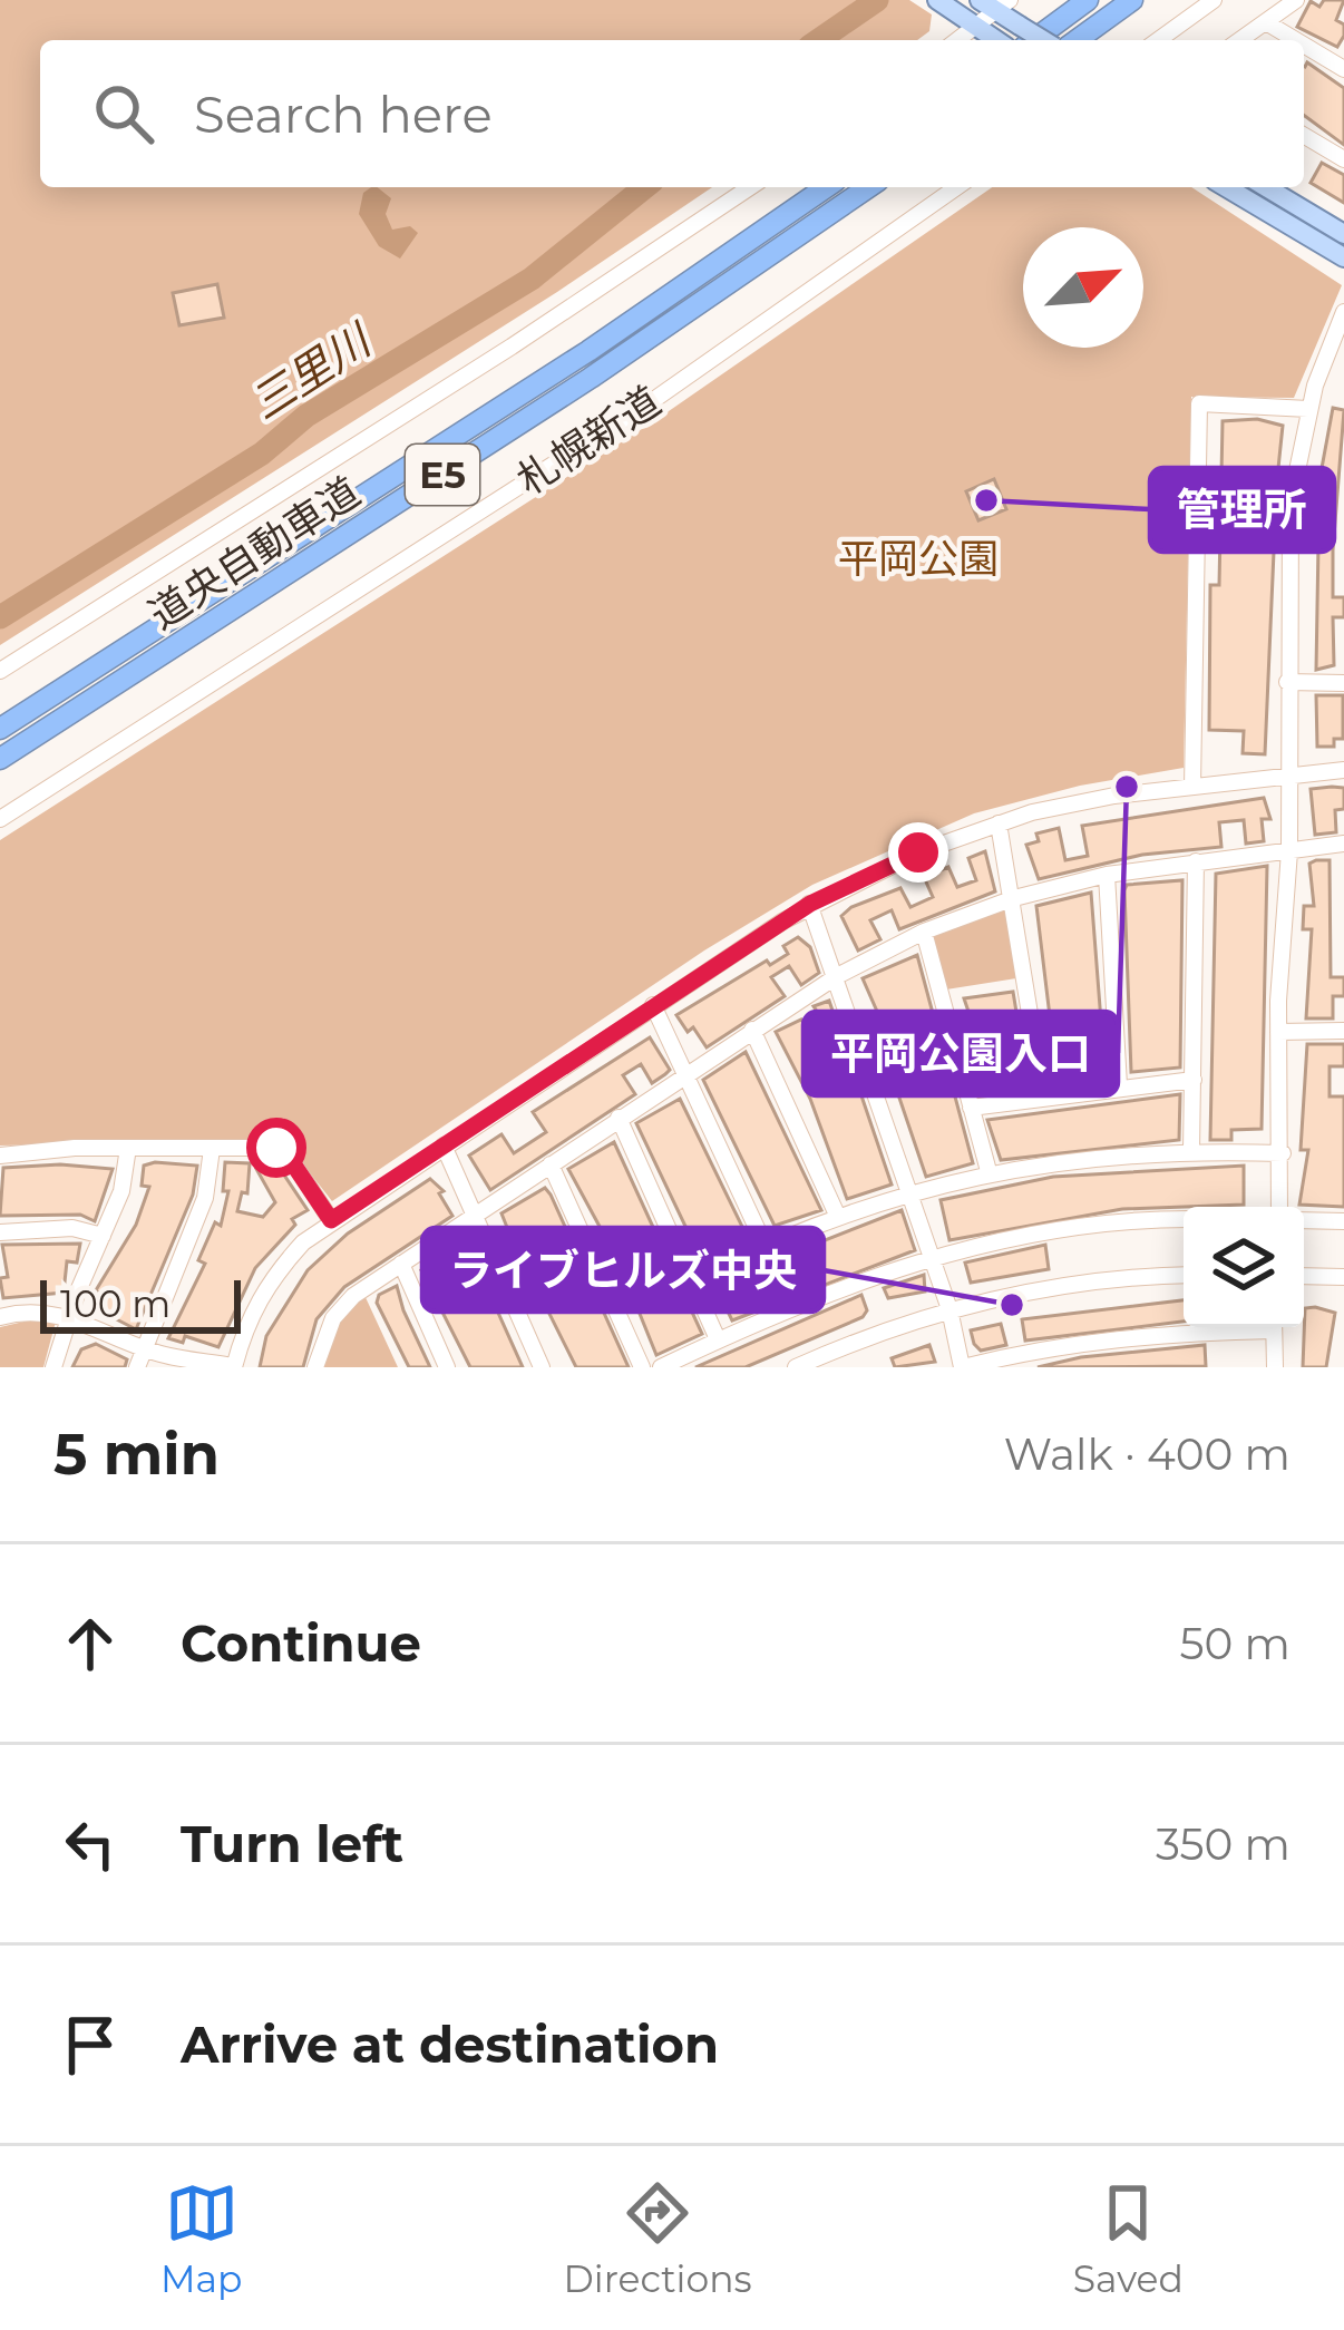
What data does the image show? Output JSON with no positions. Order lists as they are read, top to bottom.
{
  "streets": {
    "highway": ["E5", "道央自動車道"],
    "street": ["札幌新道"]
  },
  "water": ["三里川"],
  "parks": ["平岡公園"],
  "places": ["管理所", "平岡公園入口", "ライブヒルズ中央"],
  "scale_bar": "100 m",
  "north": "top right",
  "page": {
    "search": "Search here",
    "scale": "100 m",
    "heading": ["5 min", "Walk · 400 m"],
    "list": [
      ["Continue", "50 m"],
      ["Turn left", "350 m"],
      "Arrive at destination"
    ],
    "nav": ["Map", "Directions", "Saved"]
  }
}
